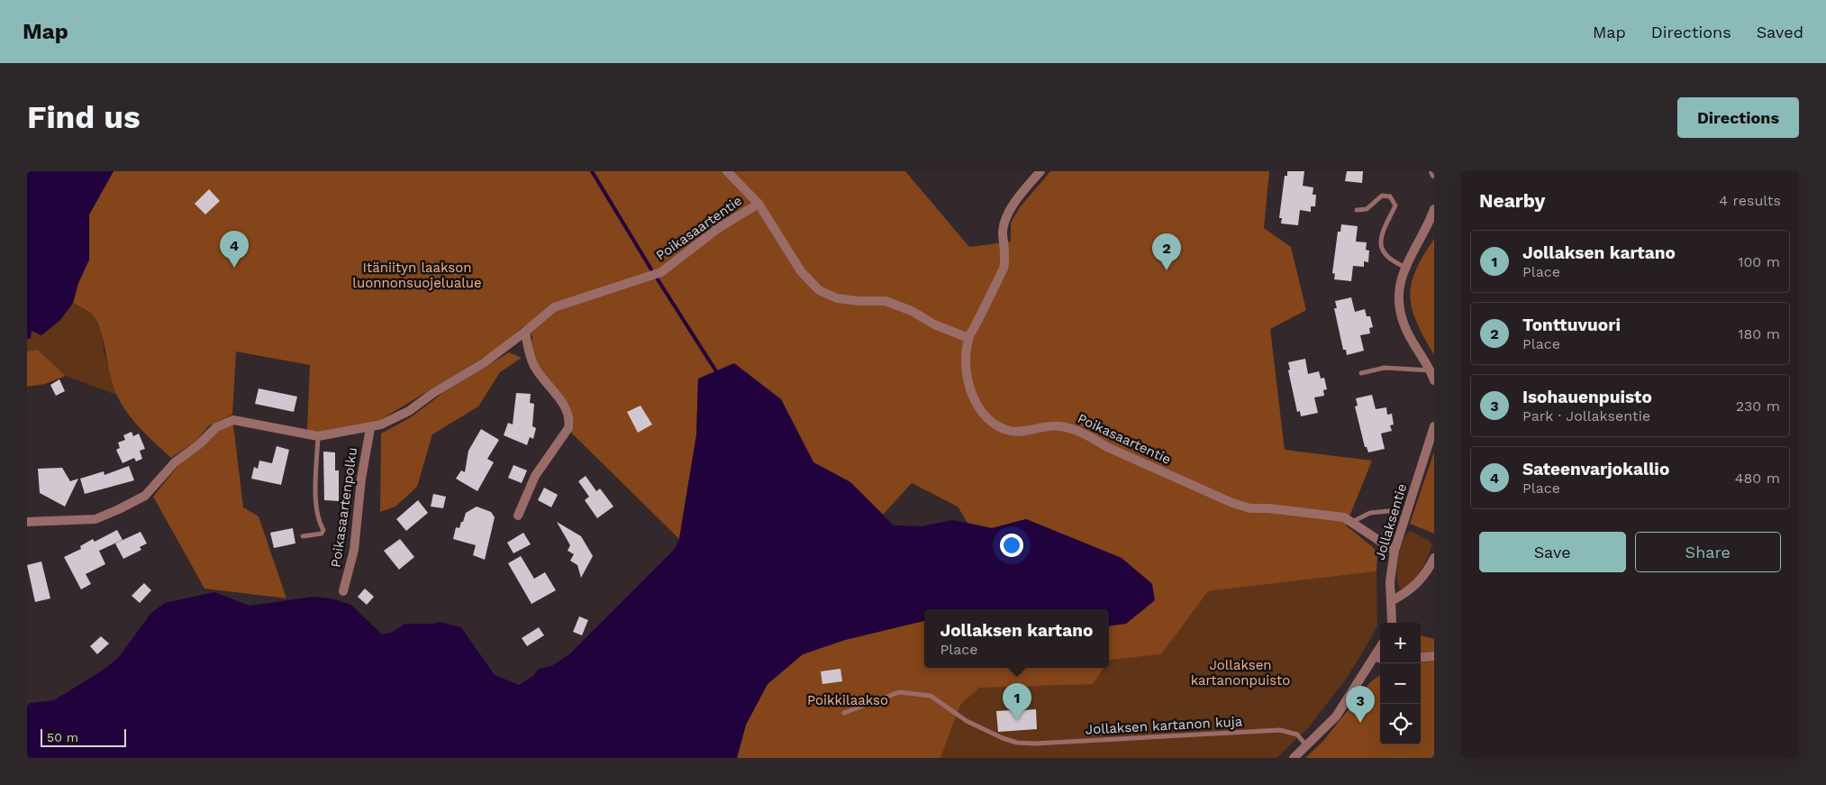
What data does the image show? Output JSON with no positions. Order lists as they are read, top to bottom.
{
  "streets": {
    "street": ["Poikasaartentie", "Poikasaartenpolku", "Jollaksentie"],
    "lane": ["Jollaksen kartanon kuja"]
  },
  "crossings": [
    ["Poikasaartentie", "Poikasaartenpolku"],
    ["Poikasaartentie", "Jollaksentie"]
  ],
  "parks": ["Itäniityn laakson luonnonsuojelualue", "Jollaksen kartanonpuisto", "Poikkilaakso"],
  "scale_bar": "50 m",
  "page": {
    "header": "Map",
    "nav": ["Map", "Directions", "Saved"],
    "buttons": [
      "Directions",
      ["Save", "Share"]
    ],
    "title": "Find us",
    "heading": ["Nearby", "4 results"],
    "list": [
      {
        "mark": "1",
        "name": "Jollaksen kartano",
        "note": "Place",
        "value": "100 m"
      },
      {
        "mark": "2",
        "name": "Tonttuvuori",
        "note": "Place",
        "value": "180 m"
      },
      {
        "mark": "3",
        "name": "Isohauenpuisto",
        "note": "Park · Jollaksentie",
        "value": "230 m"
      },
      {
        "mark": "4",
        "name": "Sateenvarjokallio",
        "note": "Place",
        "value": "480 m"
      }
    ],
    "pins": [
      "4",
      "2",
      "1",
      "3"
    ],
    "popup": ["Jollaksen kartano", "Place"],
    "map_buttons": ["+", "−"],
    "scale": "50 m"
  }
}
